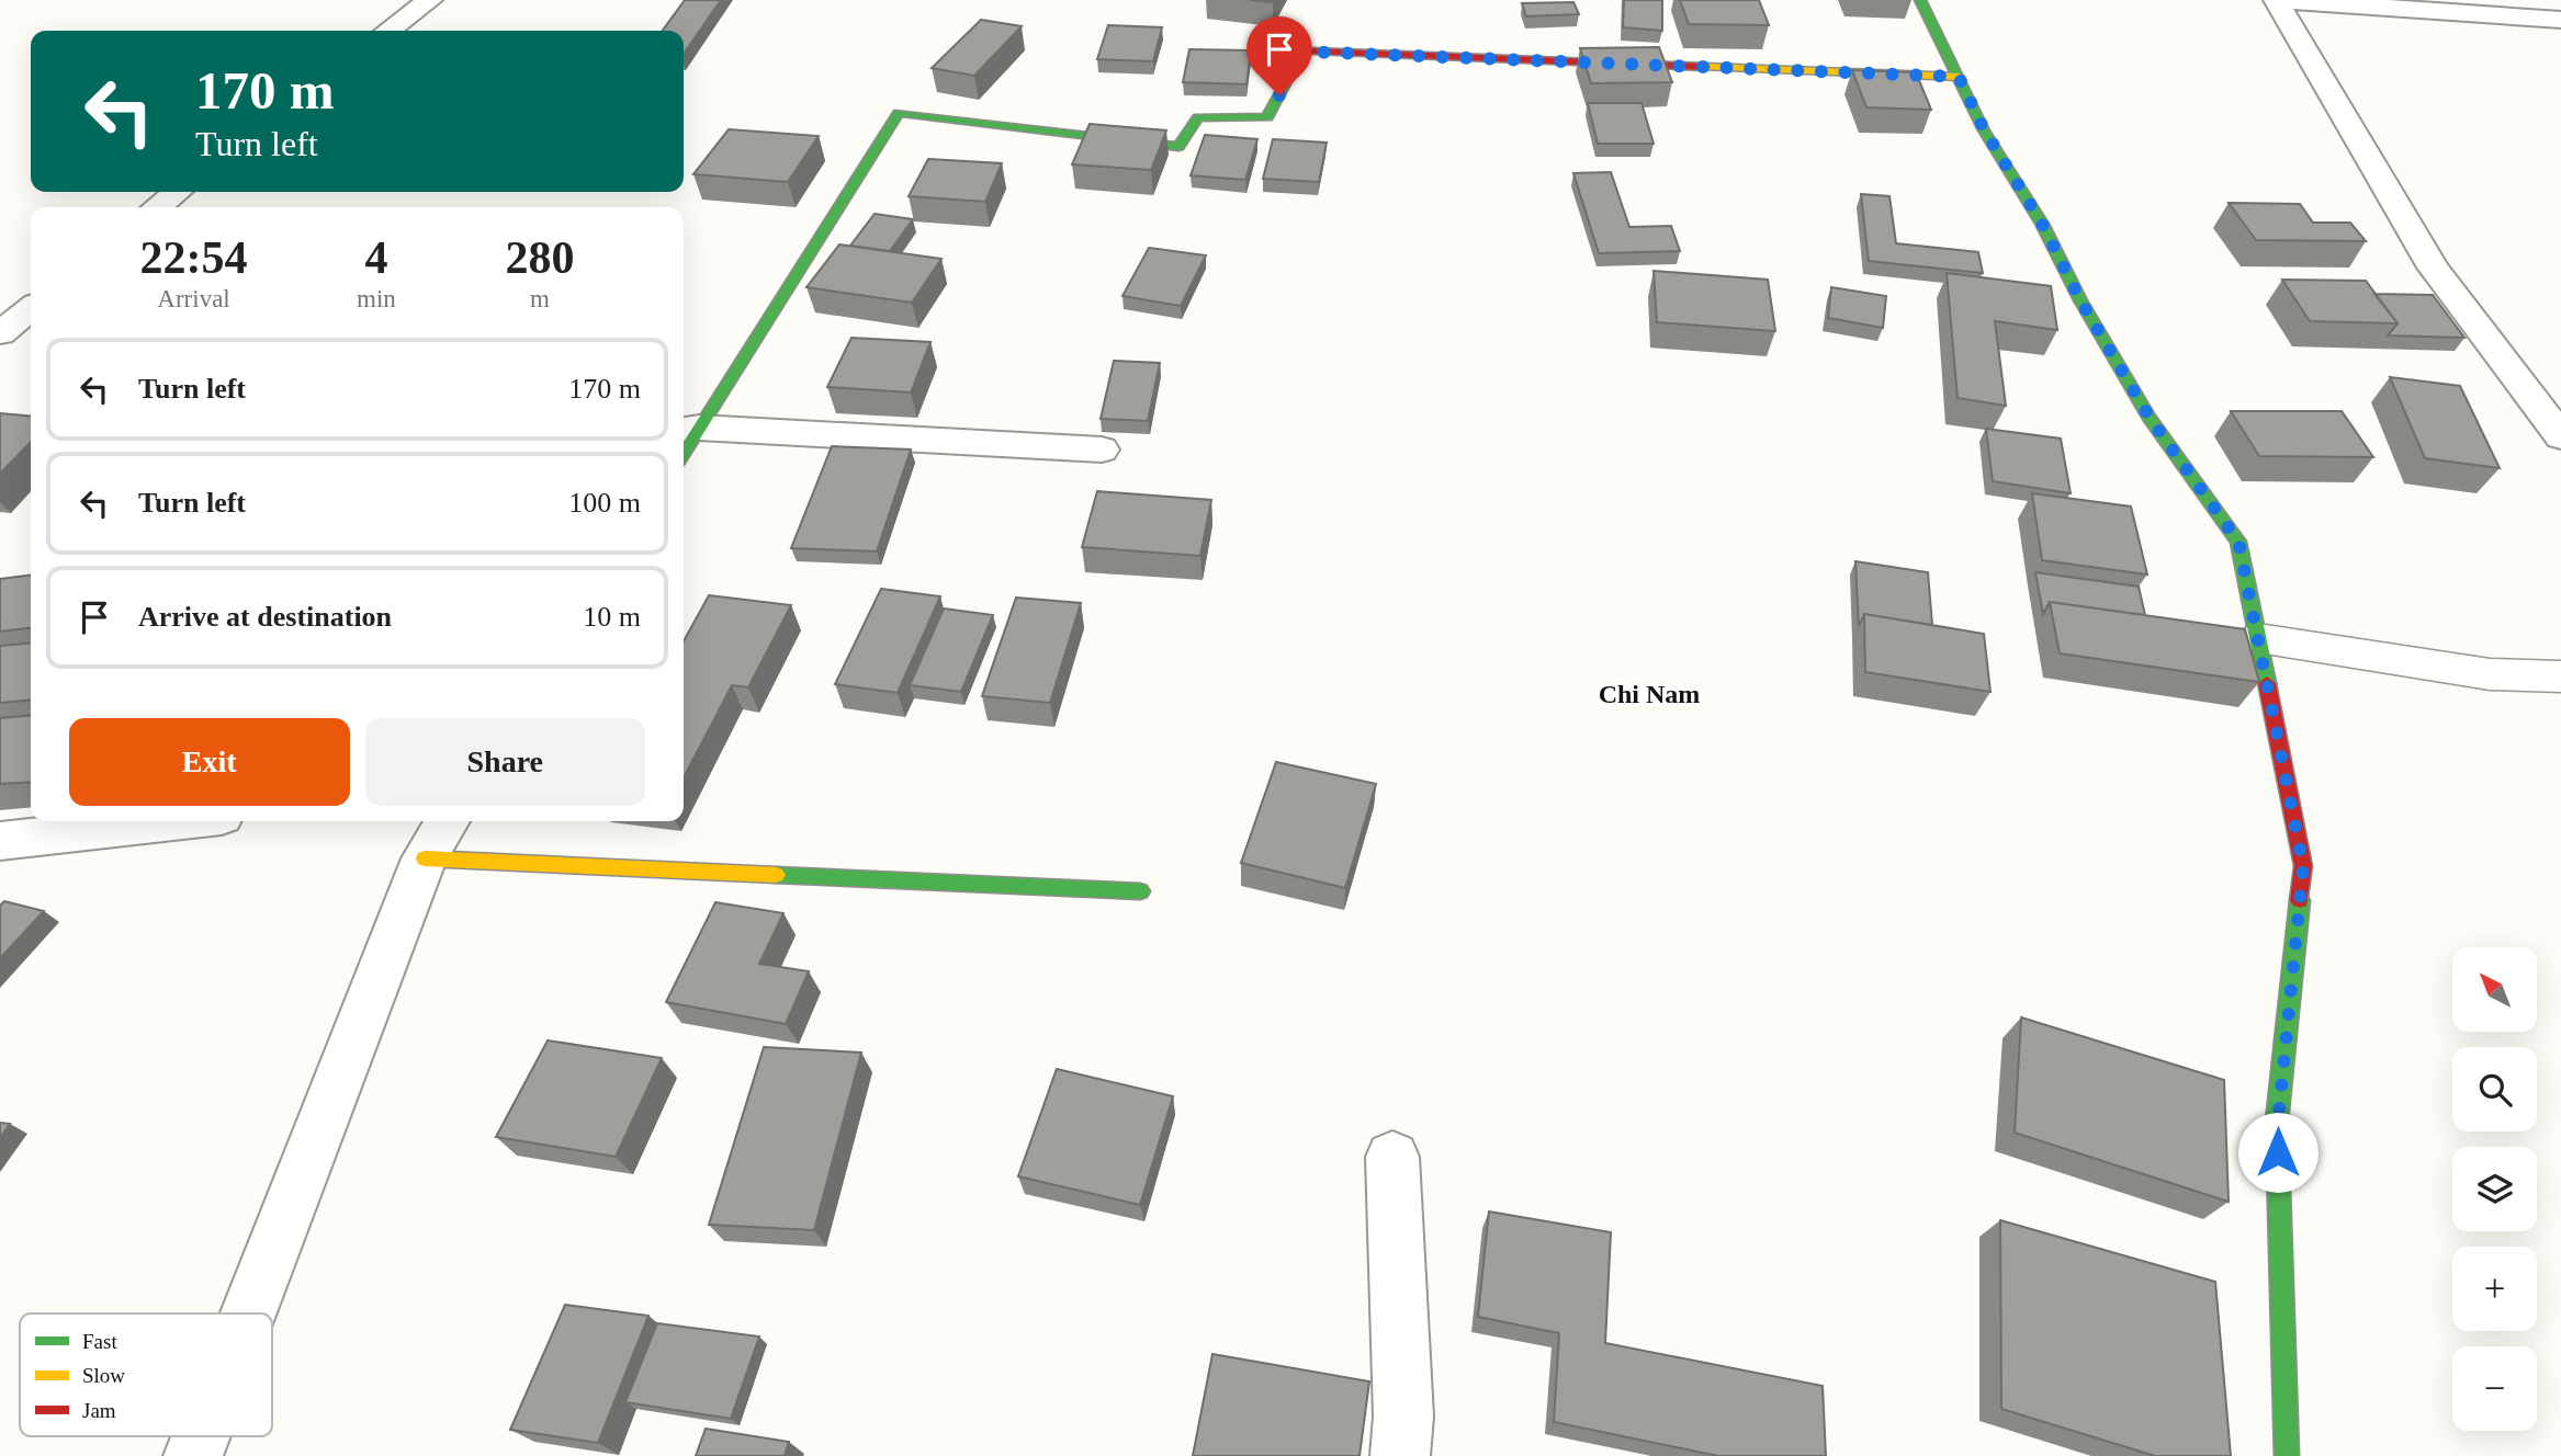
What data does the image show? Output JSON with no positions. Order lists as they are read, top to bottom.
{
  "districts": ["Chi Nam"],
  "legend": ["Fast", "Slow", "Jam"],
  "north": "top left",
  "page": {
    "turn": ["170 m", "Turn left"],
    "eta": [
      "22:54",
      "Arrival",
      "4",
      "min",
      "280",
      "m"
    ],
    "list": [
      {
        "name": "Turn left",
        "value": "170 m"
      },
      {
        "name": "Turn left",
        "value": "100 m"
      },
      {
        "name": "Arrive at destination",
        "value": "10 m"
      }
    ],
    "buttons": ["Exit", "Share"],
    "map_buttons": ["+", "−"]
  }
}
